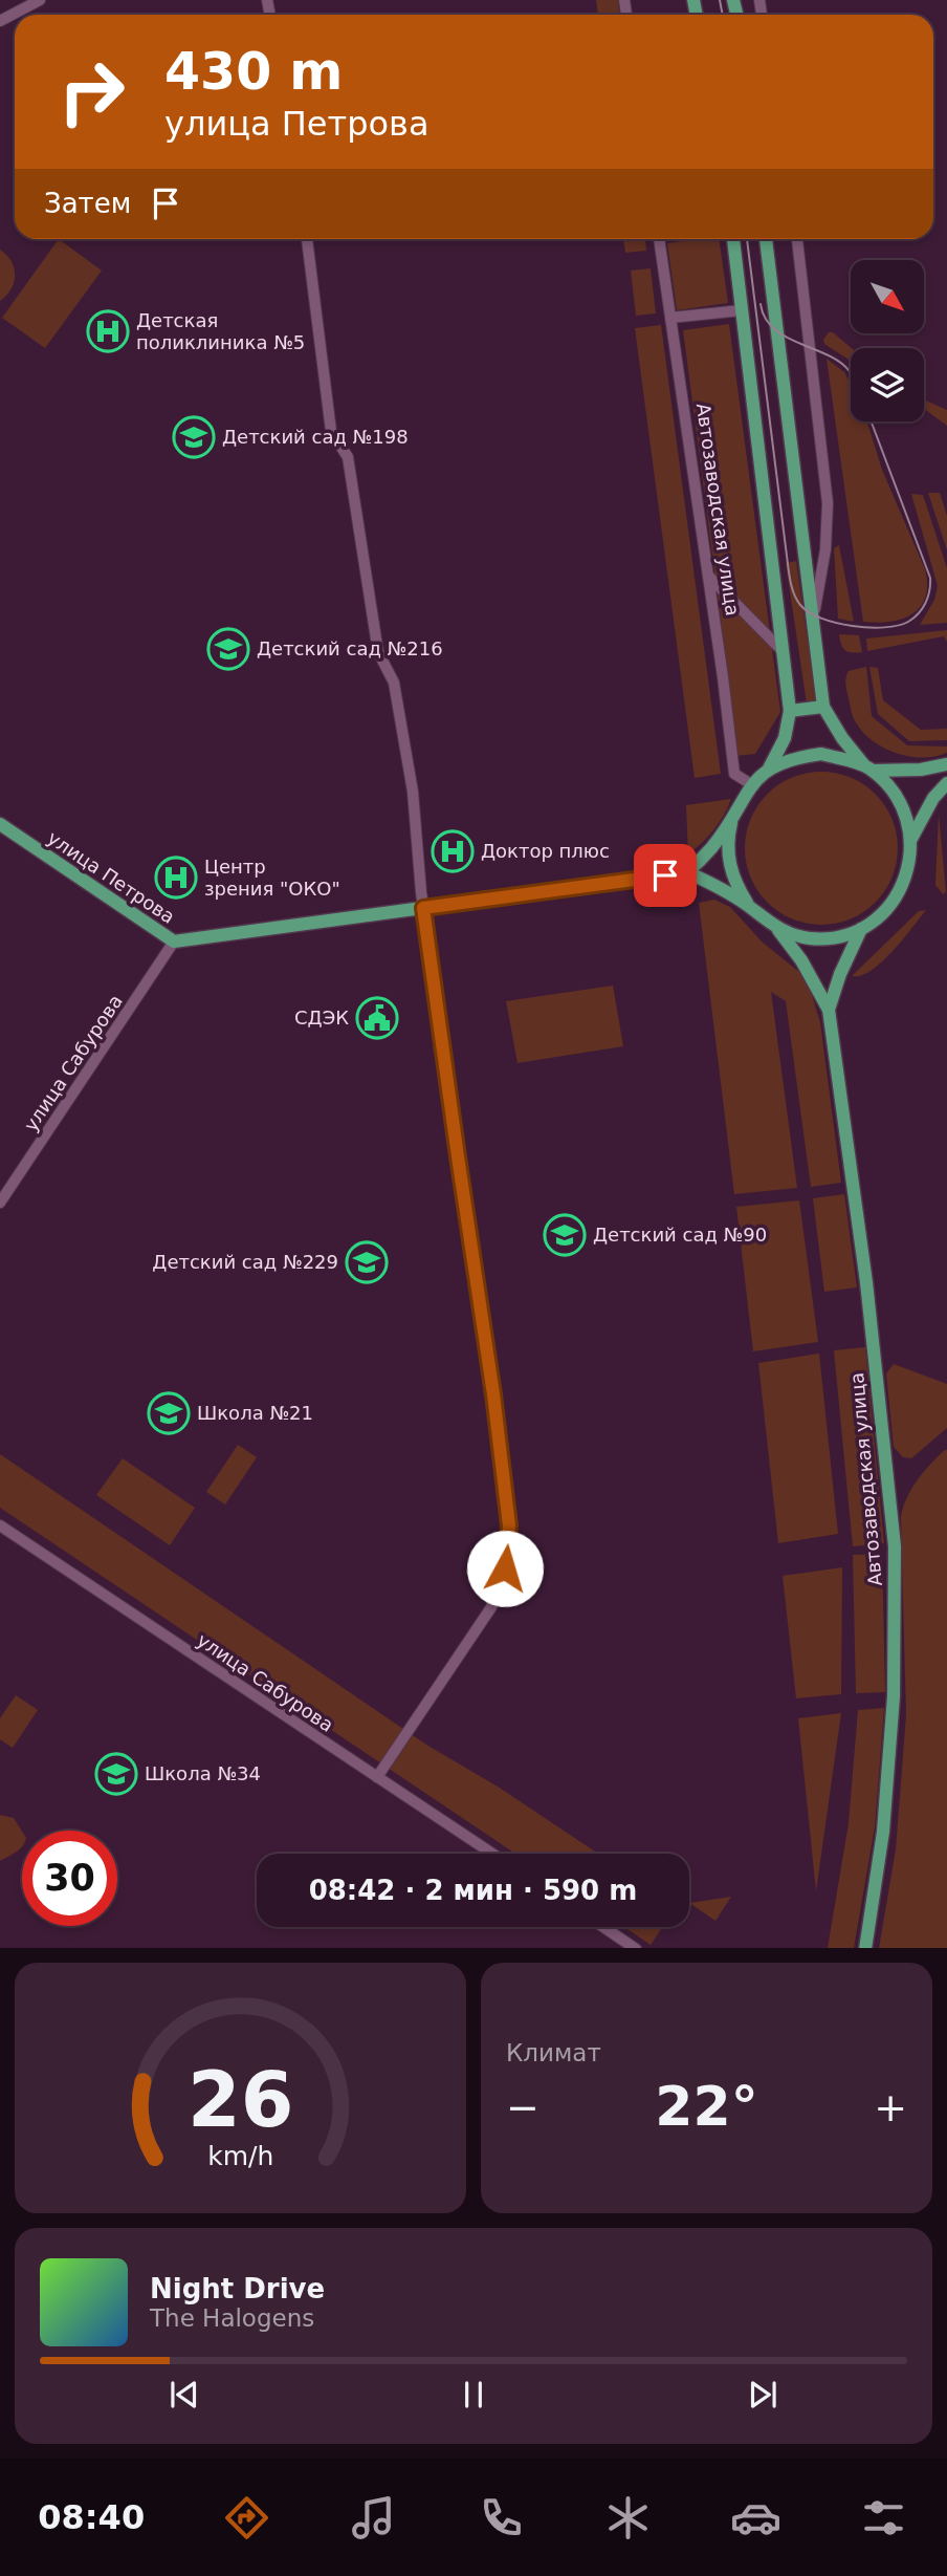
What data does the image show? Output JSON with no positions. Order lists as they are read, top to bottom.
{
  "streets": {
    "main road": ["Автозаводская улица", "улица Петрова"],
    "street": ["улица Сабурова"]
  },
  "crossings": [
    ["улица Петрова", "улица Сабурова"]
  ],
  "places": {
    "hospital": ["Детская поликлиника №5", "Доктор плюс", "Центр зрения \"ОКО\""],
    "school or university": [
      "Детский сад №198",
      "Детский сад №216",
      "Детский сад №90",
      "Детский сад №229",
      "Школа №21",
      "Школа №34"
    ],
    "public building": ["СДЭК"]
  },
  "north": "bottom right",
  "page": {
    "turn": ["430 m", "улица Петрова"],
    "then": "Затем",
    "limit": "30",
    "trip": "08:42 · 2 мин · 590 m",
    "tile": "Климат",
    "heat": ["−", "22°", "+"],
    "song": ["Night Drive", "The Halogens"],
    "tabs": "08:40",
    "gauge": ["26", "km/h"]
  }
}
